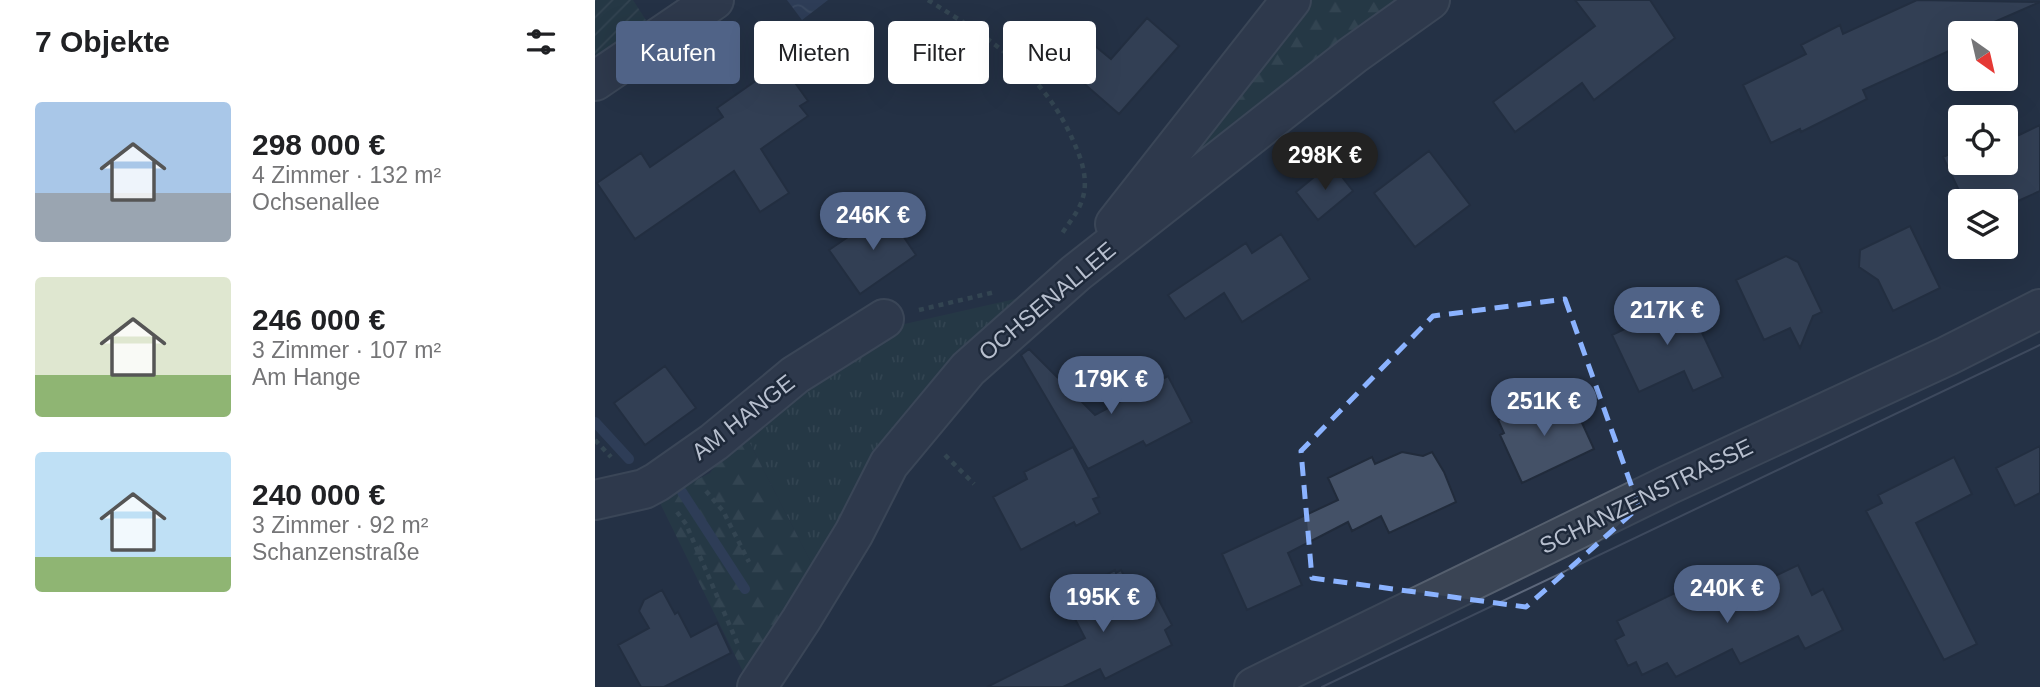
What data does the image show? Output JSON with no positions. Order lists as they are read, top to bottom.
{
  "streets": {
    "street": ["OCHSENALLEE", "AM HANGE", "SCHANZENSTRASSE"]
  },
  "north": "bottom right",
  "page": {
    "heading": "7 Objekte",
    "chip": [
      "Kaufen",
      "Mieten",
      "Filter",
      "Neu"
    ],
    "list": [
      {
        "name": "298 000 €",
        "note": "4 Zimmer · 132 m² · Ochsenallee"
      },
      {
        "name": "246 000 €",
        "note": "3 Zimmer · 107 m² · Am Hange"
      },
      {
        "name": "240 000 €",
        "note": "3 Zimmer · 92 m² · Schanzenstraße"
      }
    ],
    "price": [
      "298K €",
      "246K €",
      "217K €",
      "179K €",
      "251K €",
      "240K €",
      "195K €"
    ]
  }
}
